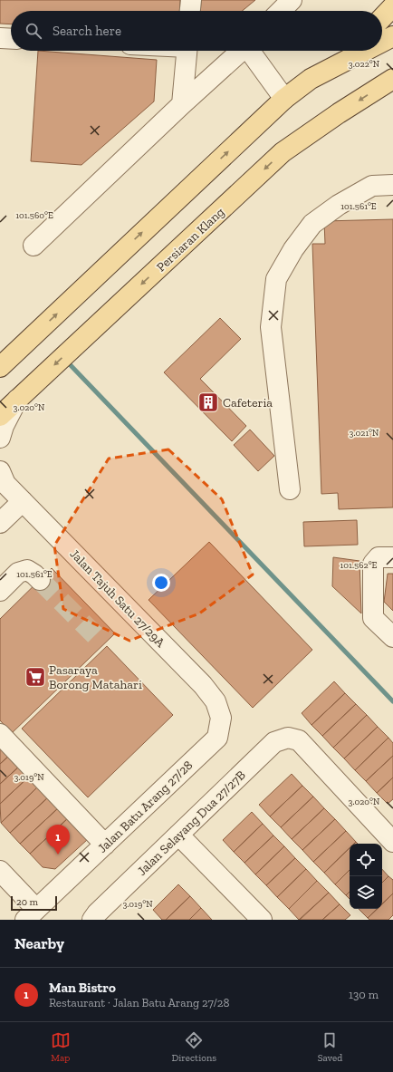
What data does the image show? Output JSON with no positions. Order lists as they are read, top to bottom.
{
  "streets": {
    "main road": ["Persiaran Klang"],
    "street": ["Jalan Tajuh Satu 27/29A", "Jalan Batu Arang 27/28", "Jalan Selayang Dua 27/27B"]
  },
  "crossings": [
    ["Jalan Tajuh Satu 27/29A", "Jalan Batu Arang 27/28"]
  ],
  "places": {
    "building": ["Cafeteria"],
    "supermarket": ["Pasaraya Borong Matahari"]
  },
  "scale_bar": "20 m",
  "page": {
    "search": "Search here",
    "pins": "1",
    "scale": "20 m",
    "heading": "Nearby",
    "list": [
      {
        "mark": "1",
        "name": "Man Bistro",
        "note": "Restaurant · Jalan Batu Arang 27/28",
        "value": "130 m"
      }
    ],
    "nav": ["Map", "Directions", "Saved"]
  },
  "coordinates": [
    "3.022°N",
    "101.561°E",
    "101.560°E",
    "3.020°N",
    "3.021°N",
    "101.562°E",
    "3.019°N"
  ]
}
